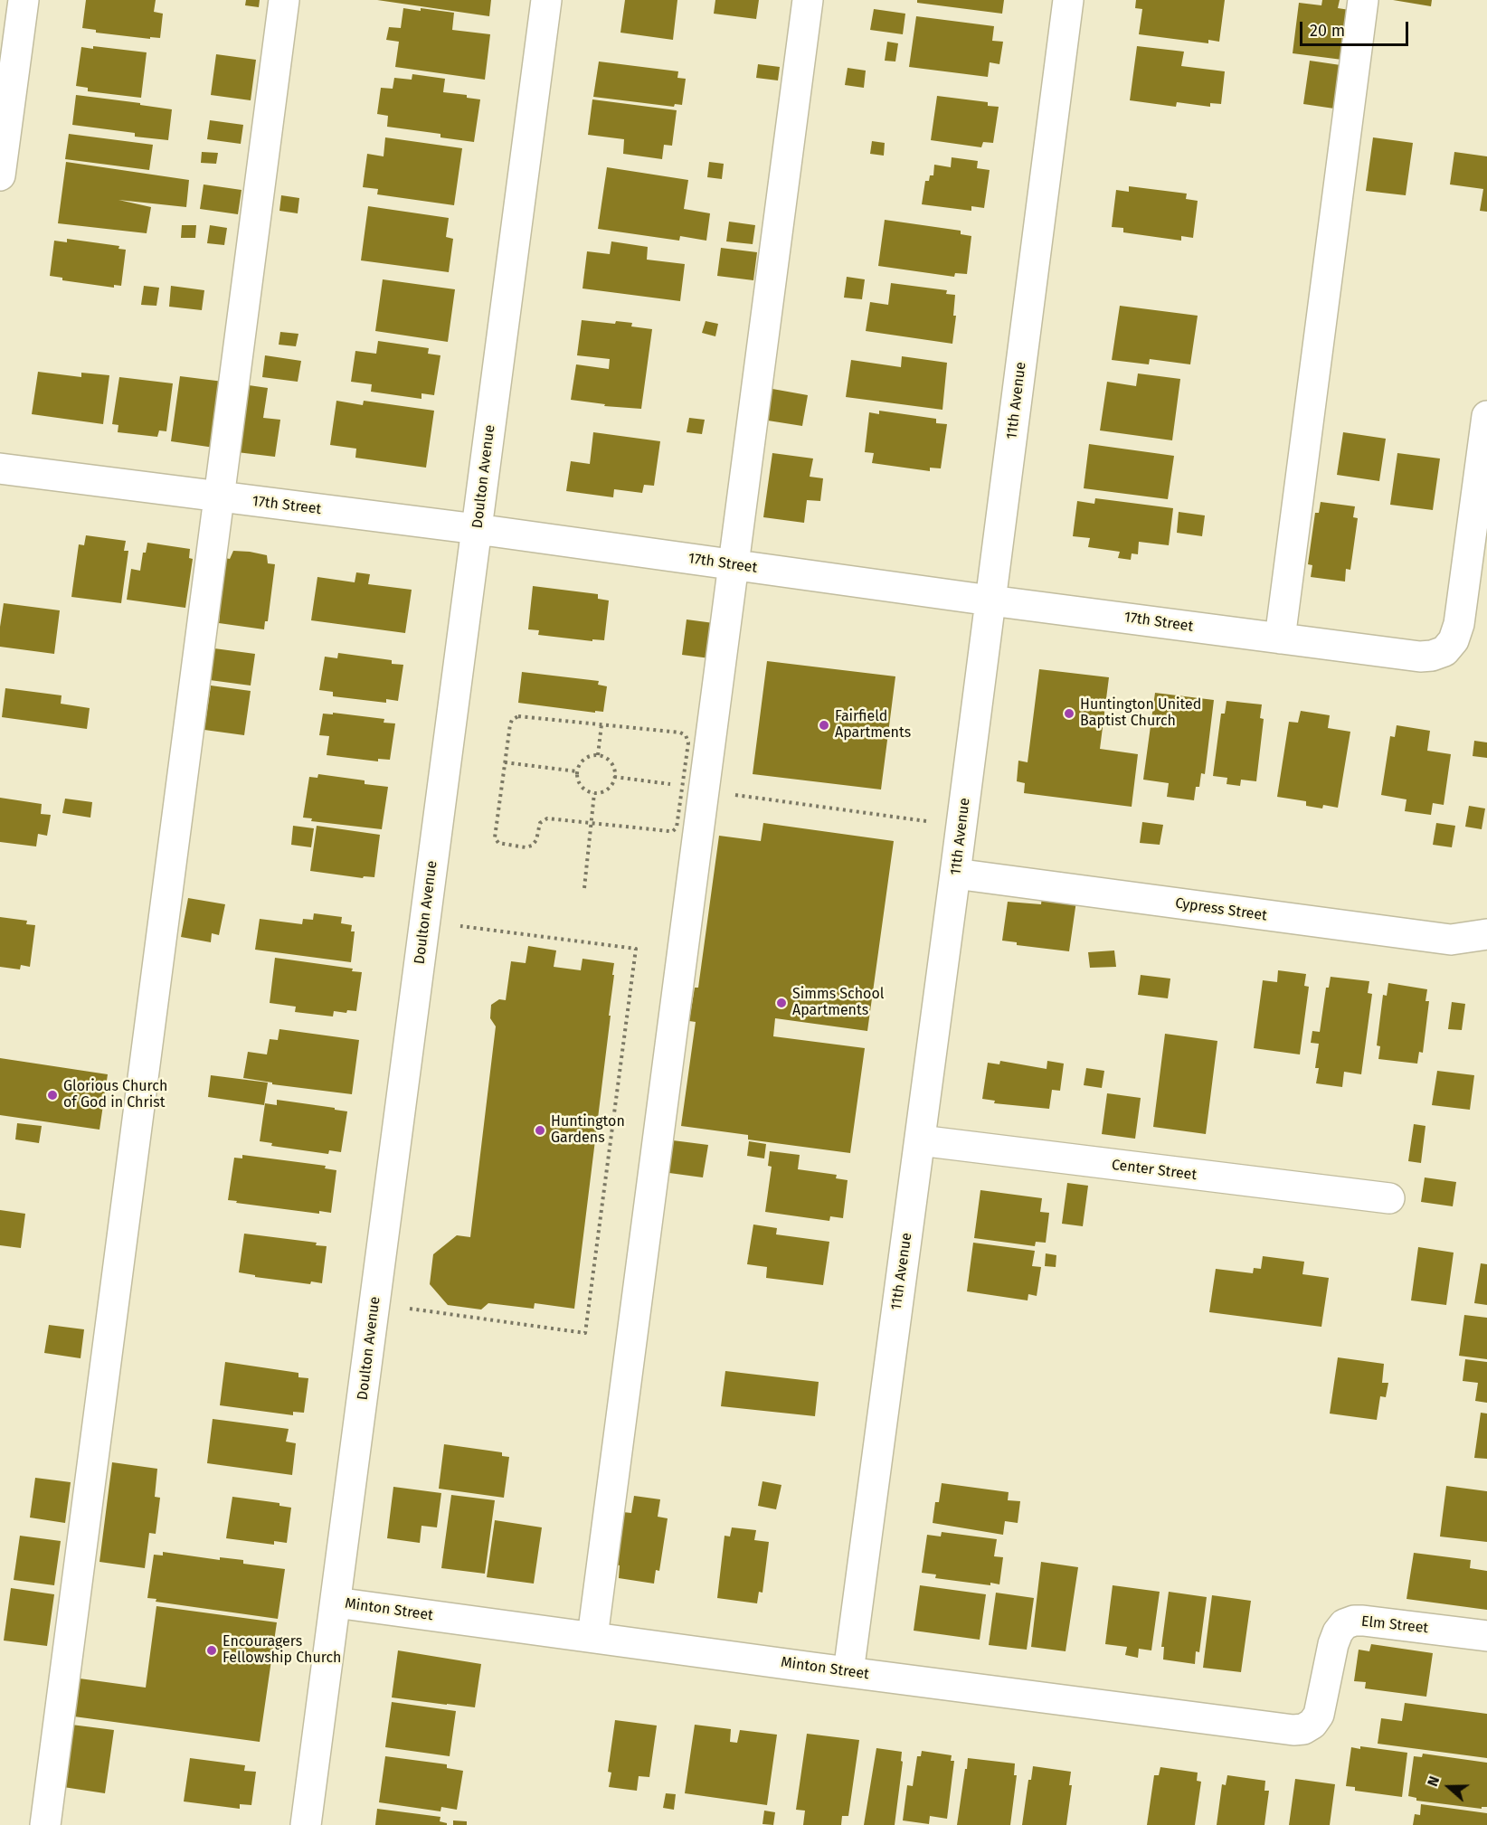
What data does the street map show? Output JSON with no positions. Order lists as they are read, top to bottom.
{
  "streets": {
    "street": [
      "11th Avenue",
      "Doulton Avenue",
      "17th Street",
      "Cypress Street",
      "Center Street",
      "Minton Street",
      "Elm Street"
    ]
  },
  "crossings": [
    ["11th Avenue", "17th Street"],
    ["11th Avenue", "Cypress Street"],
    ["11th Avenue", "Center Street"],
    ["11th Avenue", "Minton Street"],
    ["Doulton Avenue", "17th Street"],
    ["Doulton Avenue", "Minton Street"],
    ["Minton Street", "Elm Street"]
  ],
  "places": [
    "Huntington United Baptist Church",
    "Fairfield Apartments",
    "Simms School Apartments",
    "Glorious Church of God in Christ",
    "Huntington Gardens",
    "Encouragers Fellowship Church"
  ],
  "scale_bar": "20 m",
  "north": "left"
}
